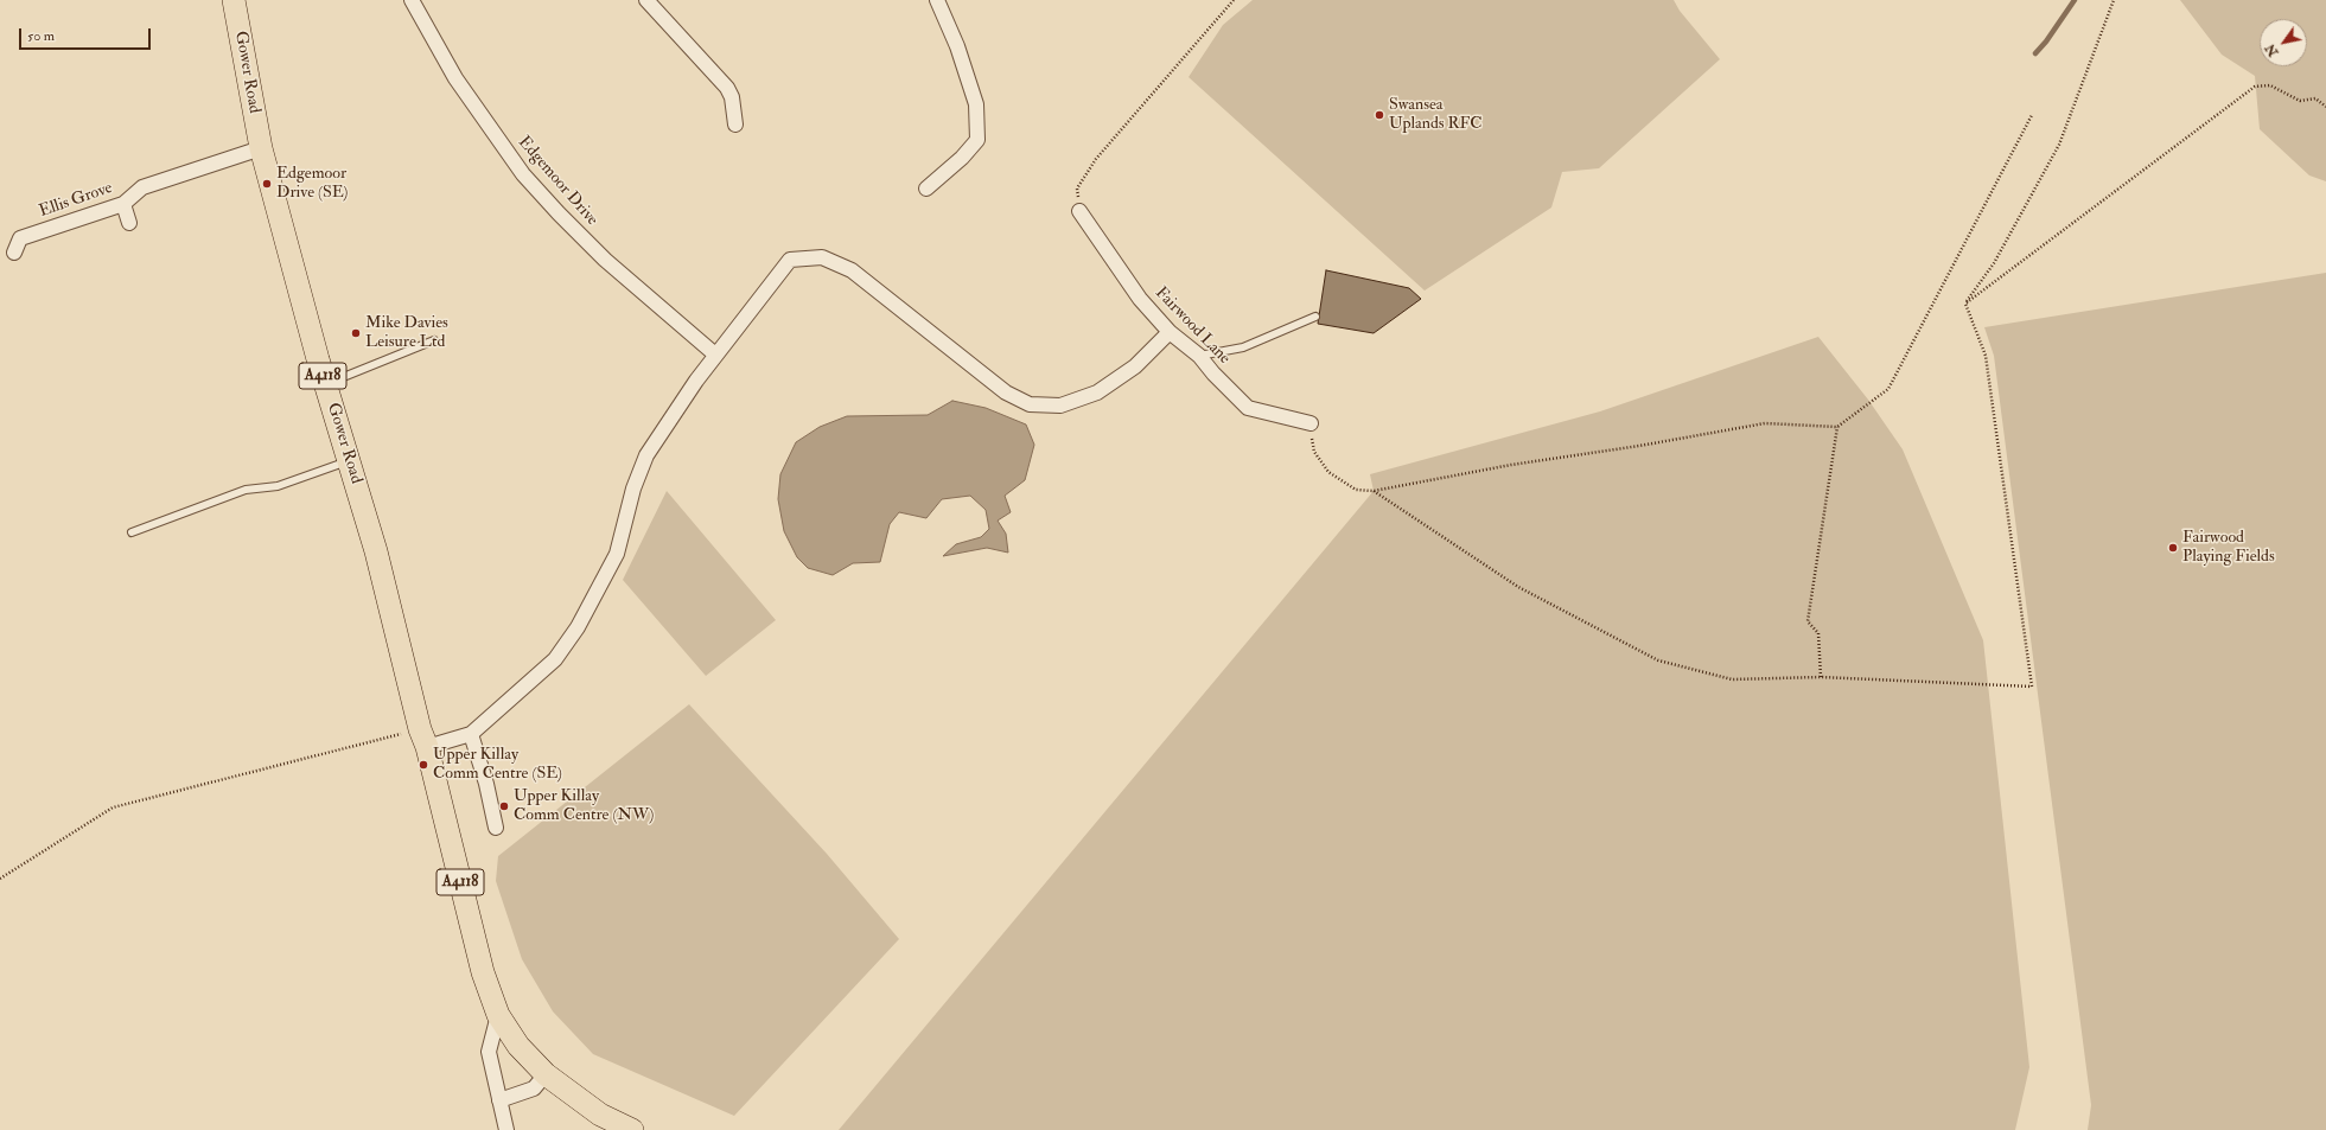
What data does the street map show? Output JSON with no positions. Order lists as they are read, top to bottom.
{
  "streets": {
    "main road": ["Gower Road", "A4118"],
    "street": ["Edgemoor Drive", "Ellis Grove", "Fairwood Lane"]
  },
  "crossings": [
    ["Gower Road", "Ellis Grove"],
    ["Gower Road", "A4118"]
  ],
  "places": [
    "Swansea Uplands RFC",
    "Edgemoor Drive (SE)",
    "Mike Davies Leisure Ltd",
    "Fairwood Playing Fields",
    "Upper Killay Comm Centre (SE)",
    "Upper Killay Comm Centre (NW)"
  ],
  "scale_bar": "50 m",
  "north": "bottom left"
}
